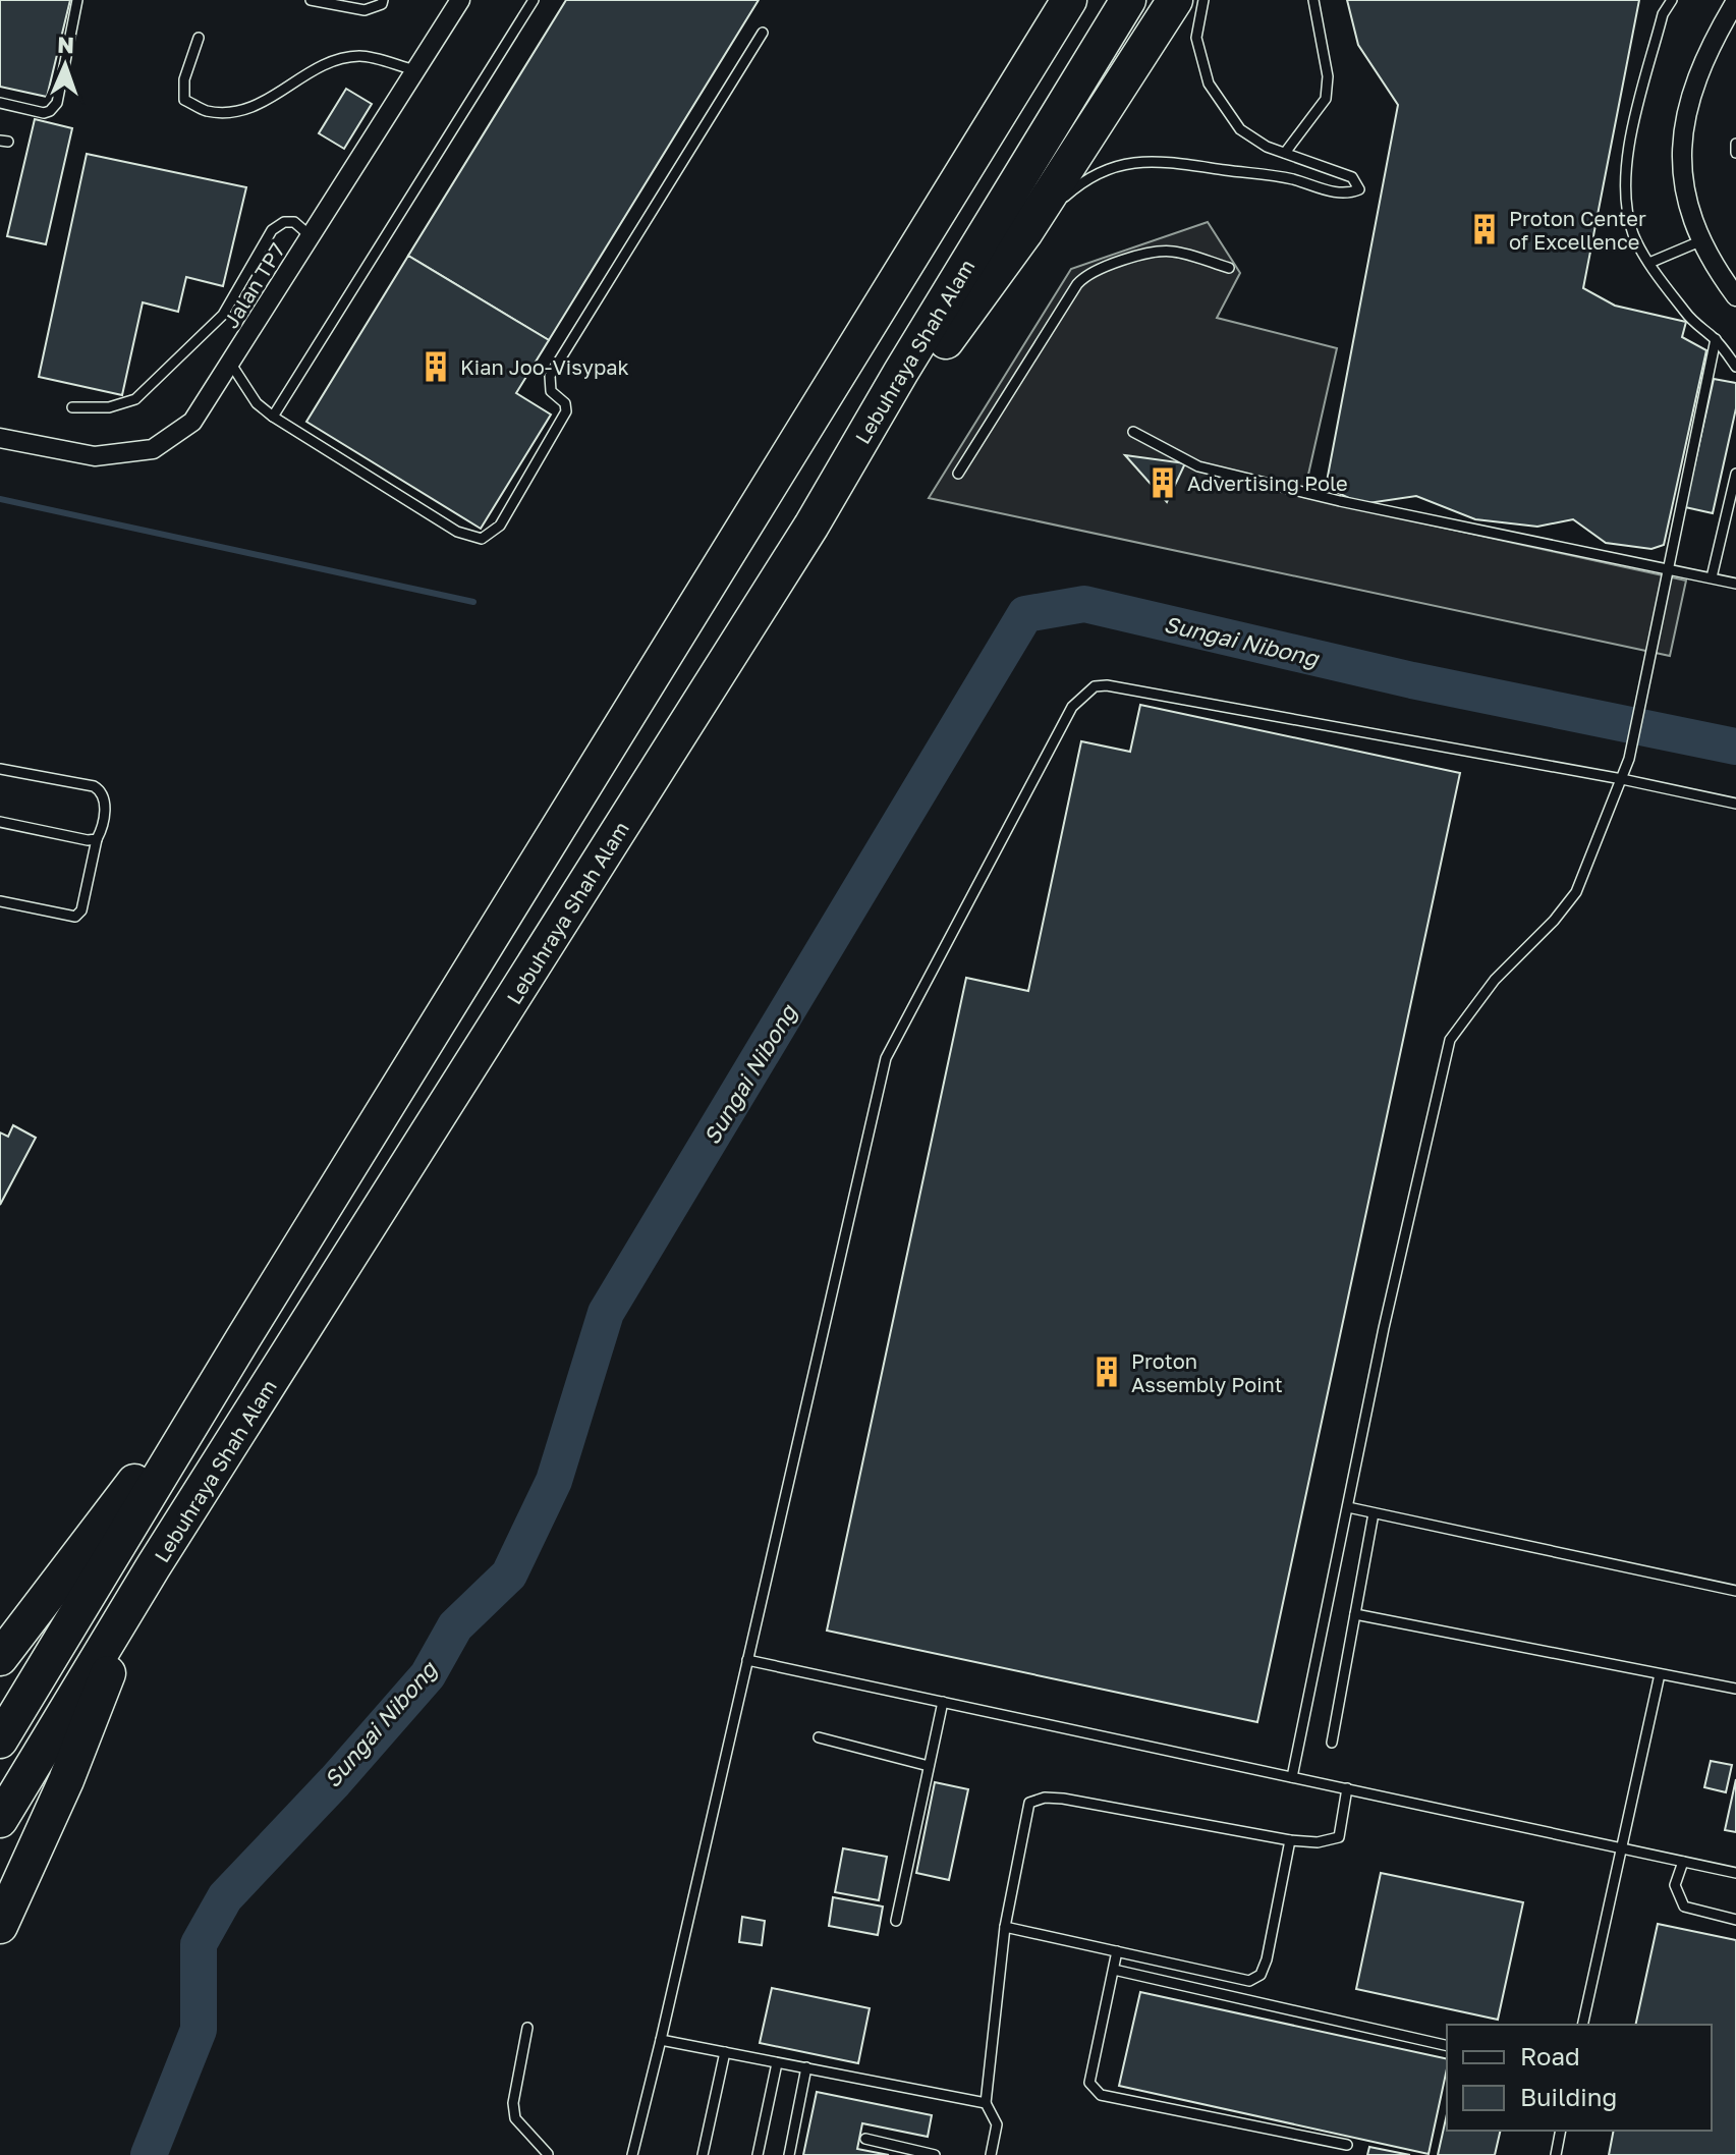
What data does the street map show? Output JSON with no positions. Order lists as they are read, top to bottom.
{
  "streets": {
    "highway": ["Lebuhraya Shah Alam"],
    "street": ["Jalan TP7"]
  },
  "water": ["Sungai Nibong"],
  "places": {
    "building": [
      "Proton Center of Excellence",
      "Kian Joo-Visypak",
      "Advertising Pole",
      "Proton Assembly Point"
    ]
  },
  "legend": ["Road", "Building"],
  "north": "top"
}
